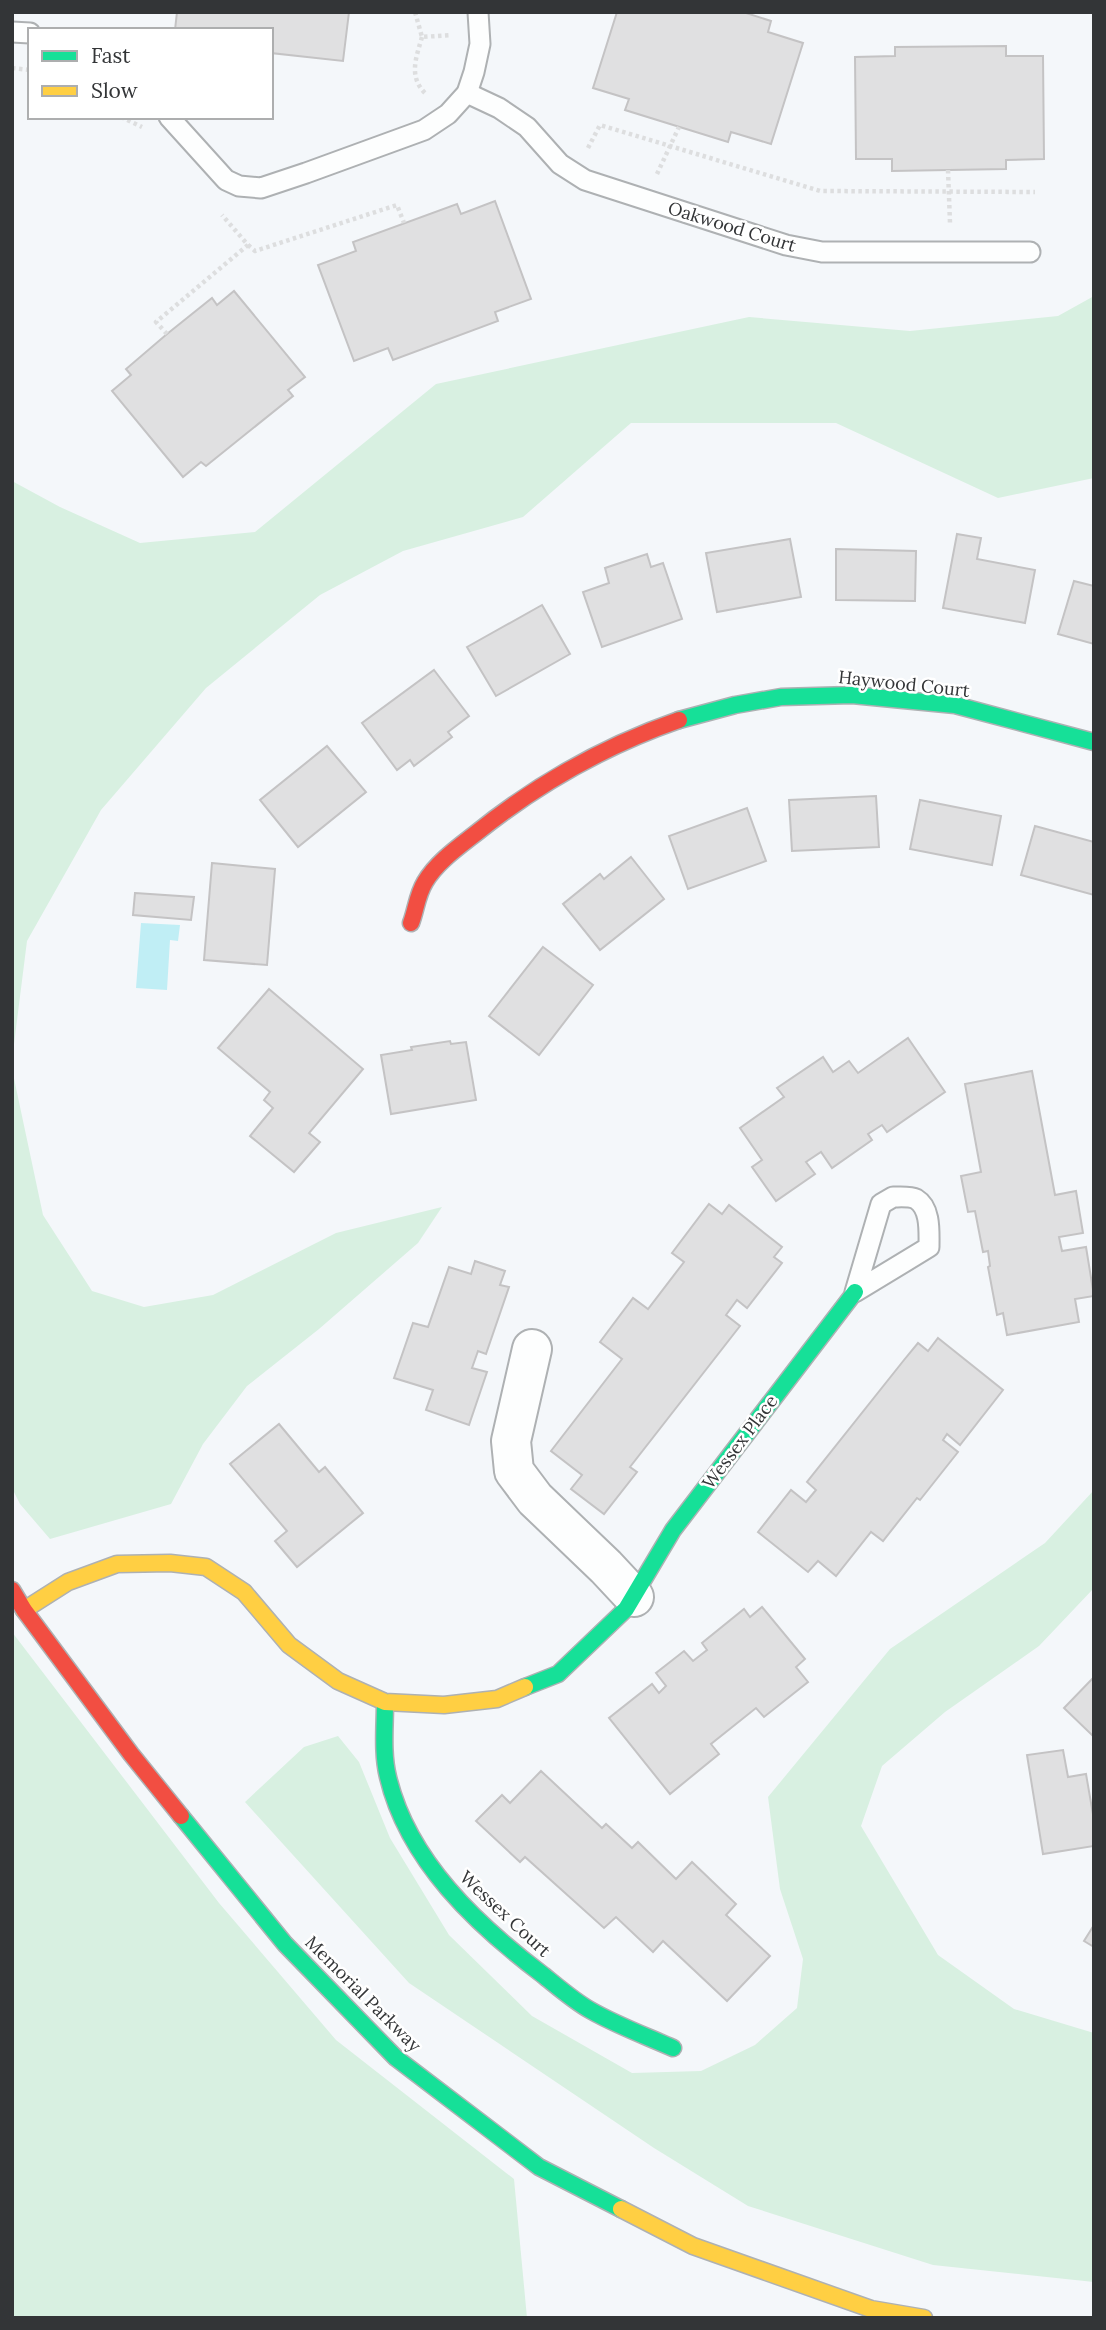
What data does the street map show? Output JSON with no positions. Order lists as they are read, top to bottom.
{
  "streets": {
    "street": [
      "Haywood Court",
      "Wessex Place",
      "Wessex Court",
      "Memorial Parkway"
    ],
    "lane": ["Oakwood Court"]
  },
  "crossings": [
    ["Wessex Place", "Wessex Court"],
    ["Wessex Place", "Memorial Parkway"]
  ],
  "legend": ["Fast", "Slow"]
}
